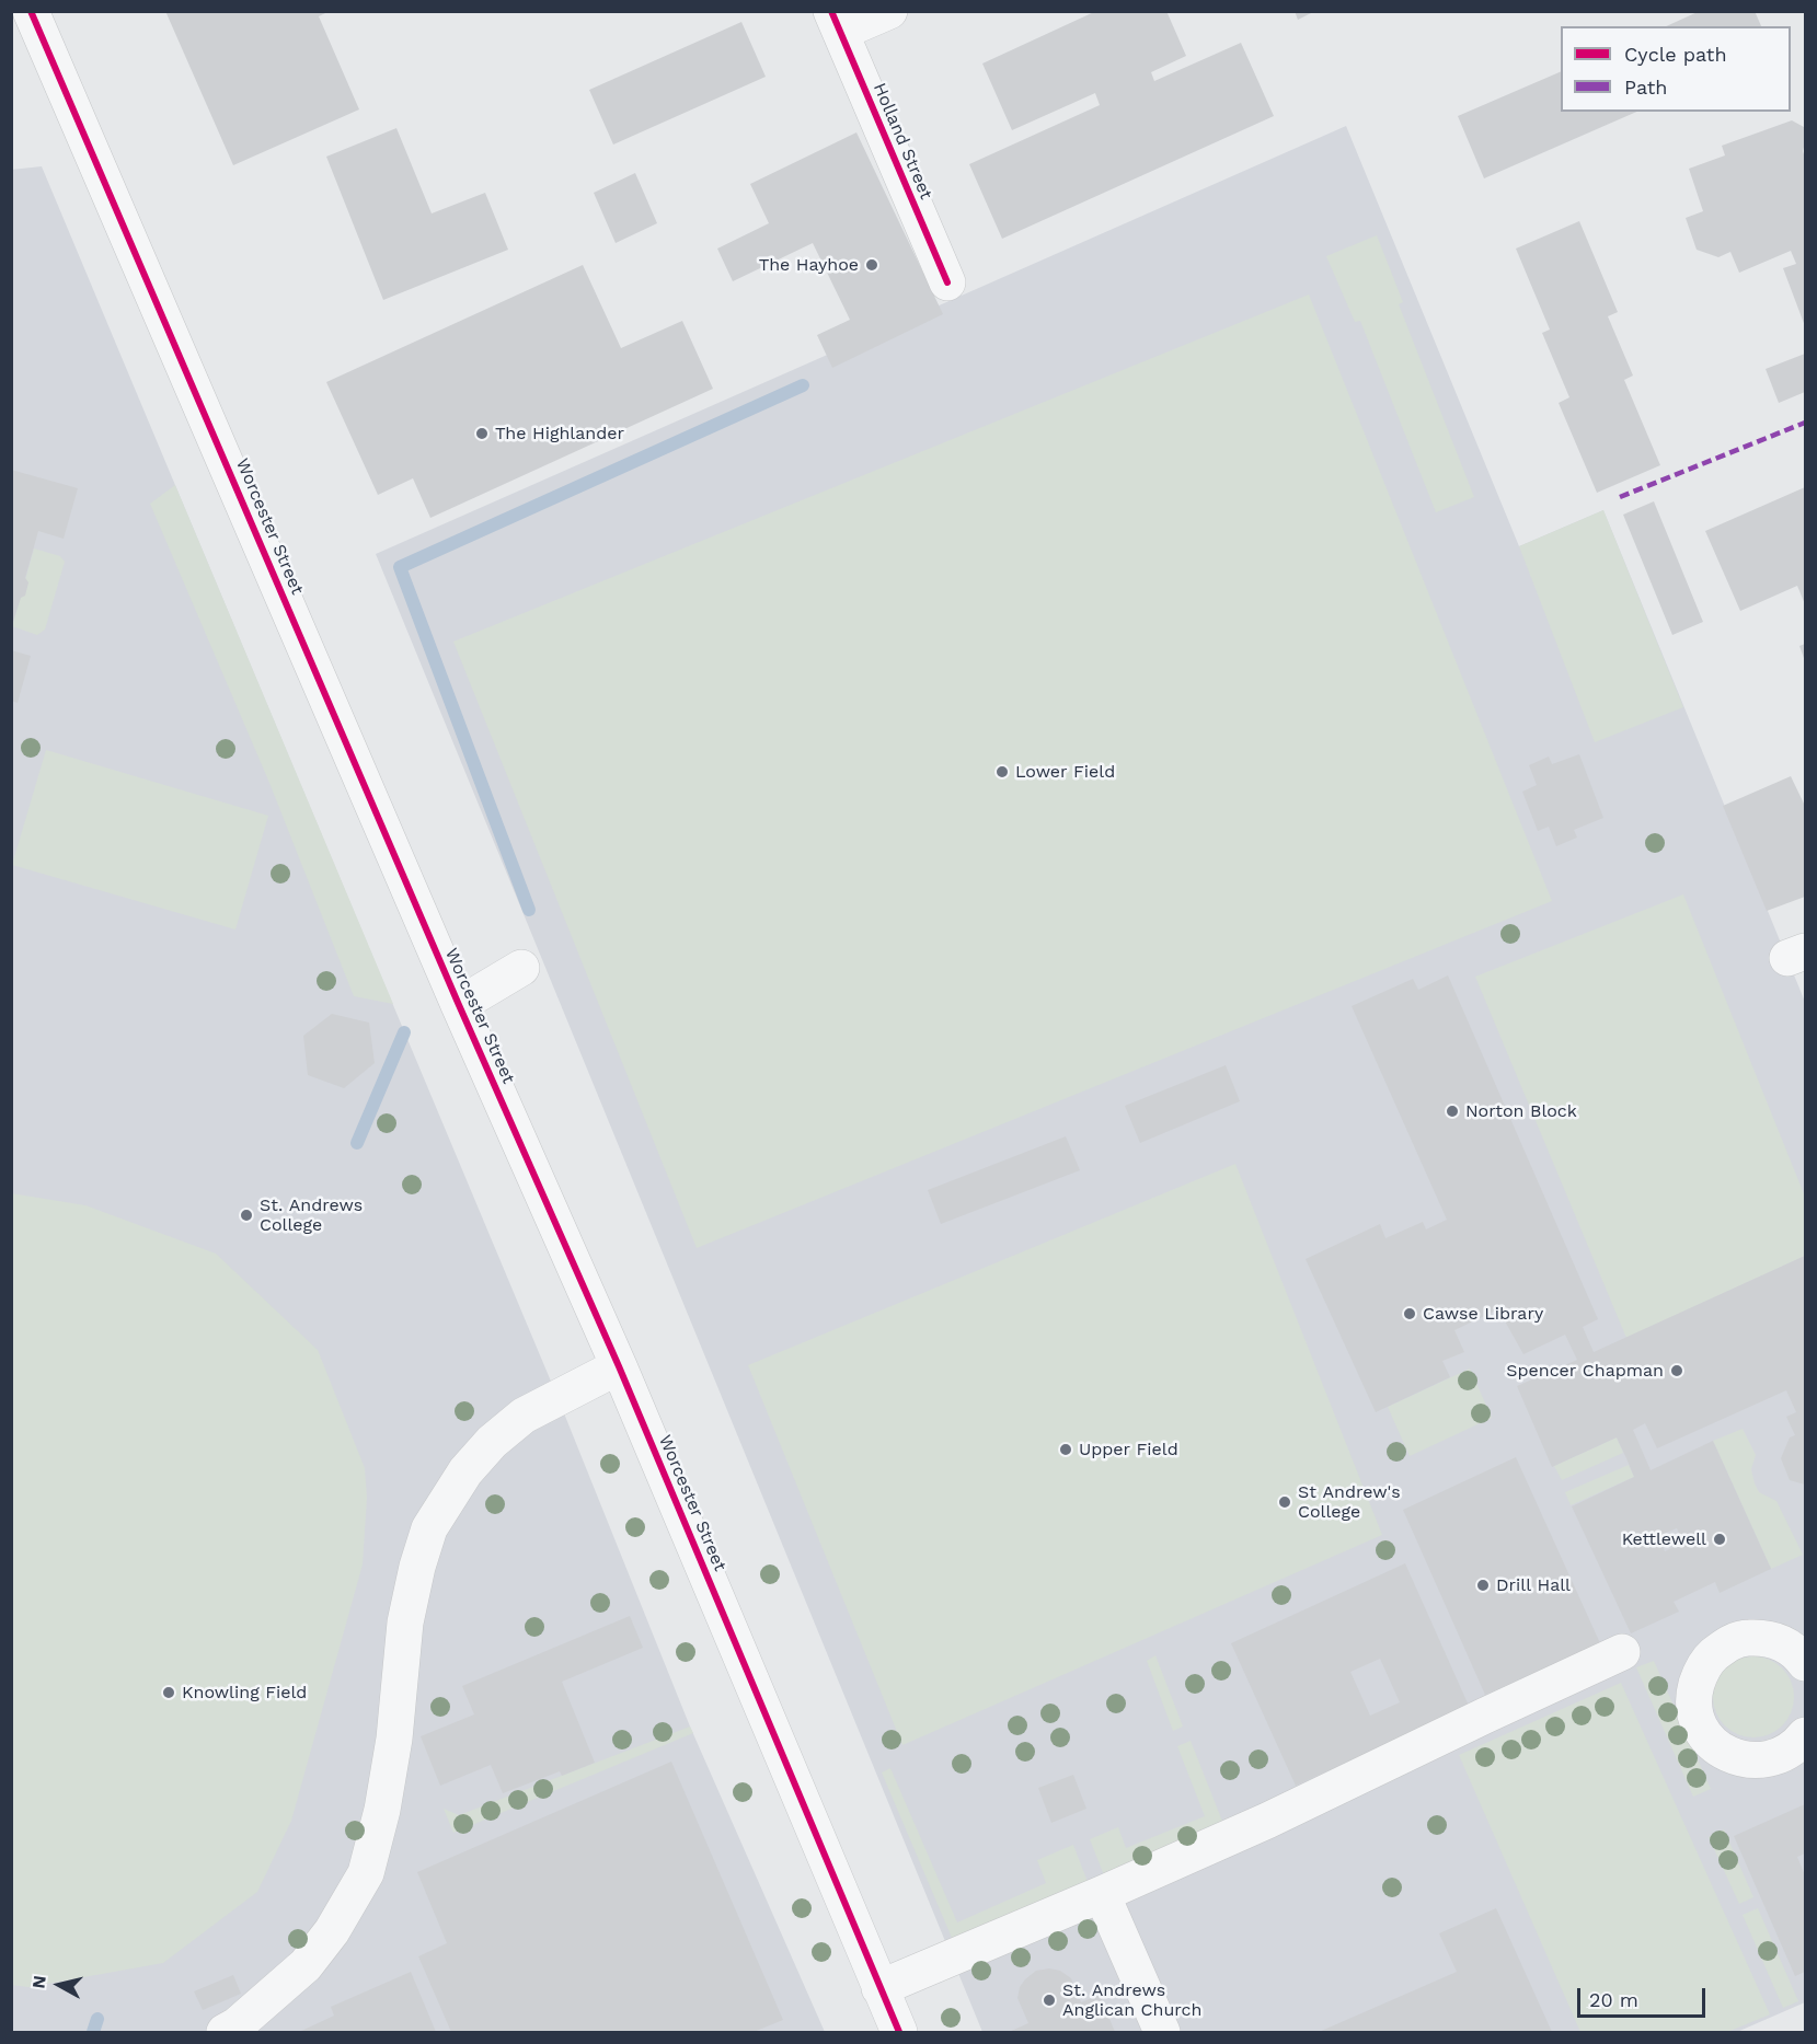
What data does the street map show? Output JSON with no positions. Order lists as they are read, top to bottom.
{
  "streets": {
    "street": ["Holland Street", "Worcester Street"]
  },
  "places": [
    "The Hayhoe",
    "The Highlander",
    "Lower Field",
    "Norton Block",
    "St. Andrews College",
    "Cawse Library",
    "Spencer Chapman",
    "Upper Field",
    "St Andrew's College",
    "Kettlewell",
    "Drill Hall",
    "Knowling Field",
    "St. Andrews Anglican Church"
  ],
  "legend": ["Cycle path", "Path"],
  "scale_bar": "20 m",
  "north": "left"
}
